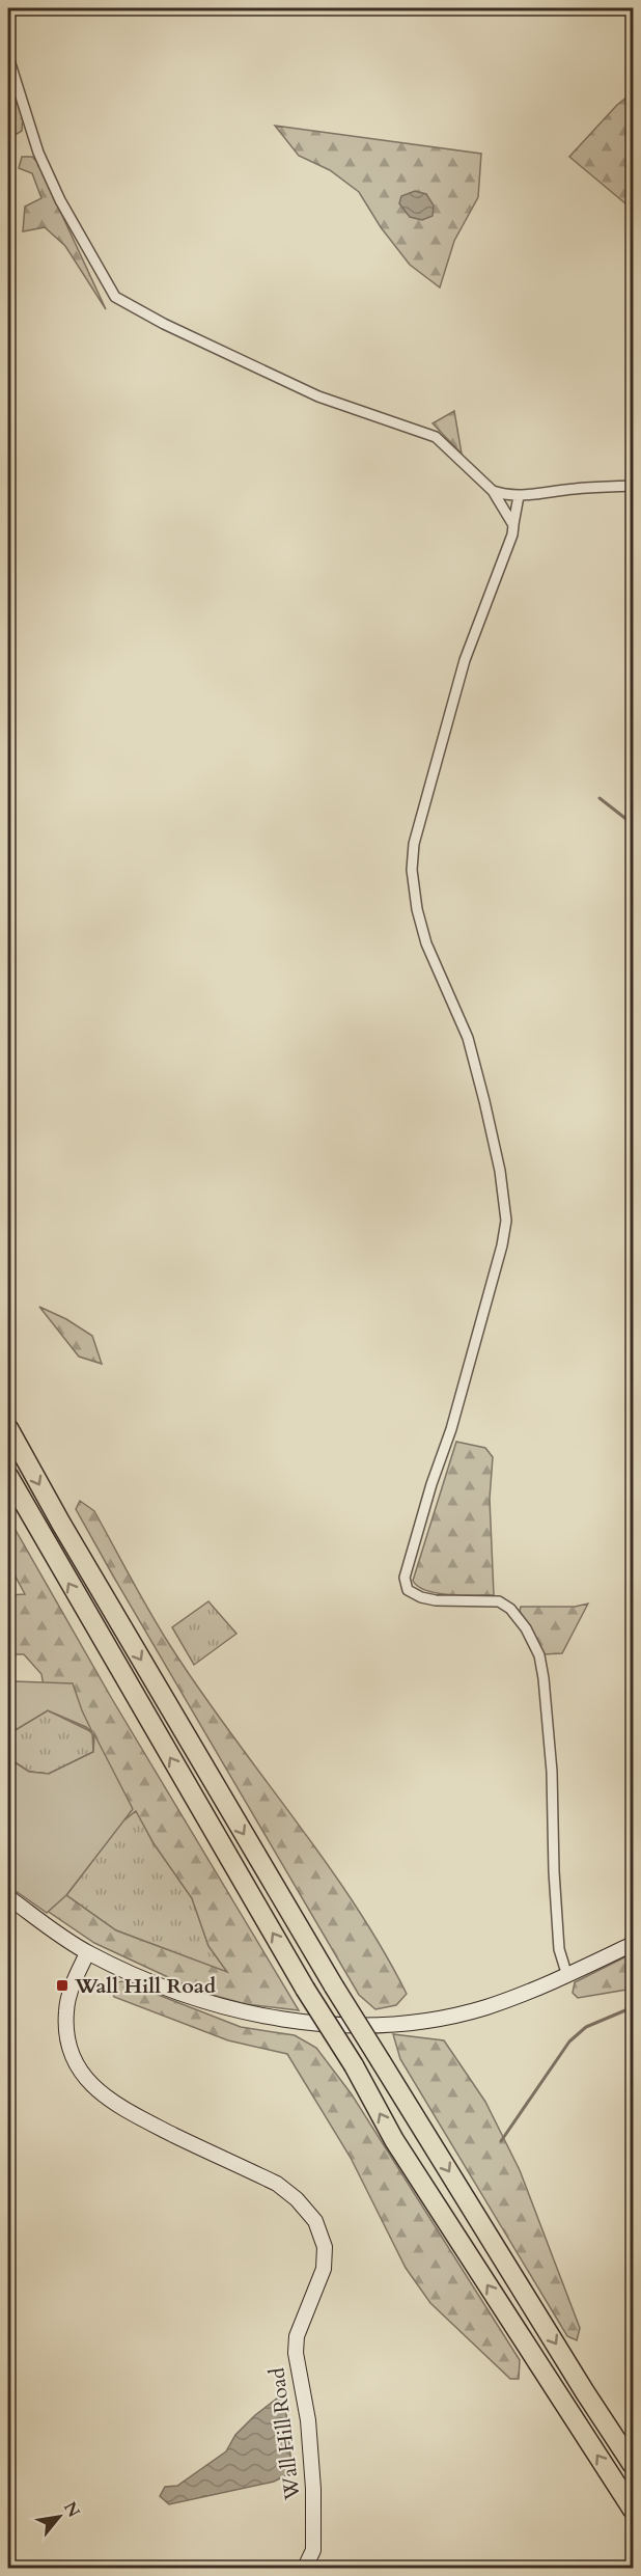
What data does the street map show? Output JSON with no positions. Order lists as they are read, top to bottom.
{
  "streets": {
    "street": ["Wall Hill Road"]
  },
  "places": {
    "transit": ["Wall Hill Road"]
  },
  "north": "top right"
}
